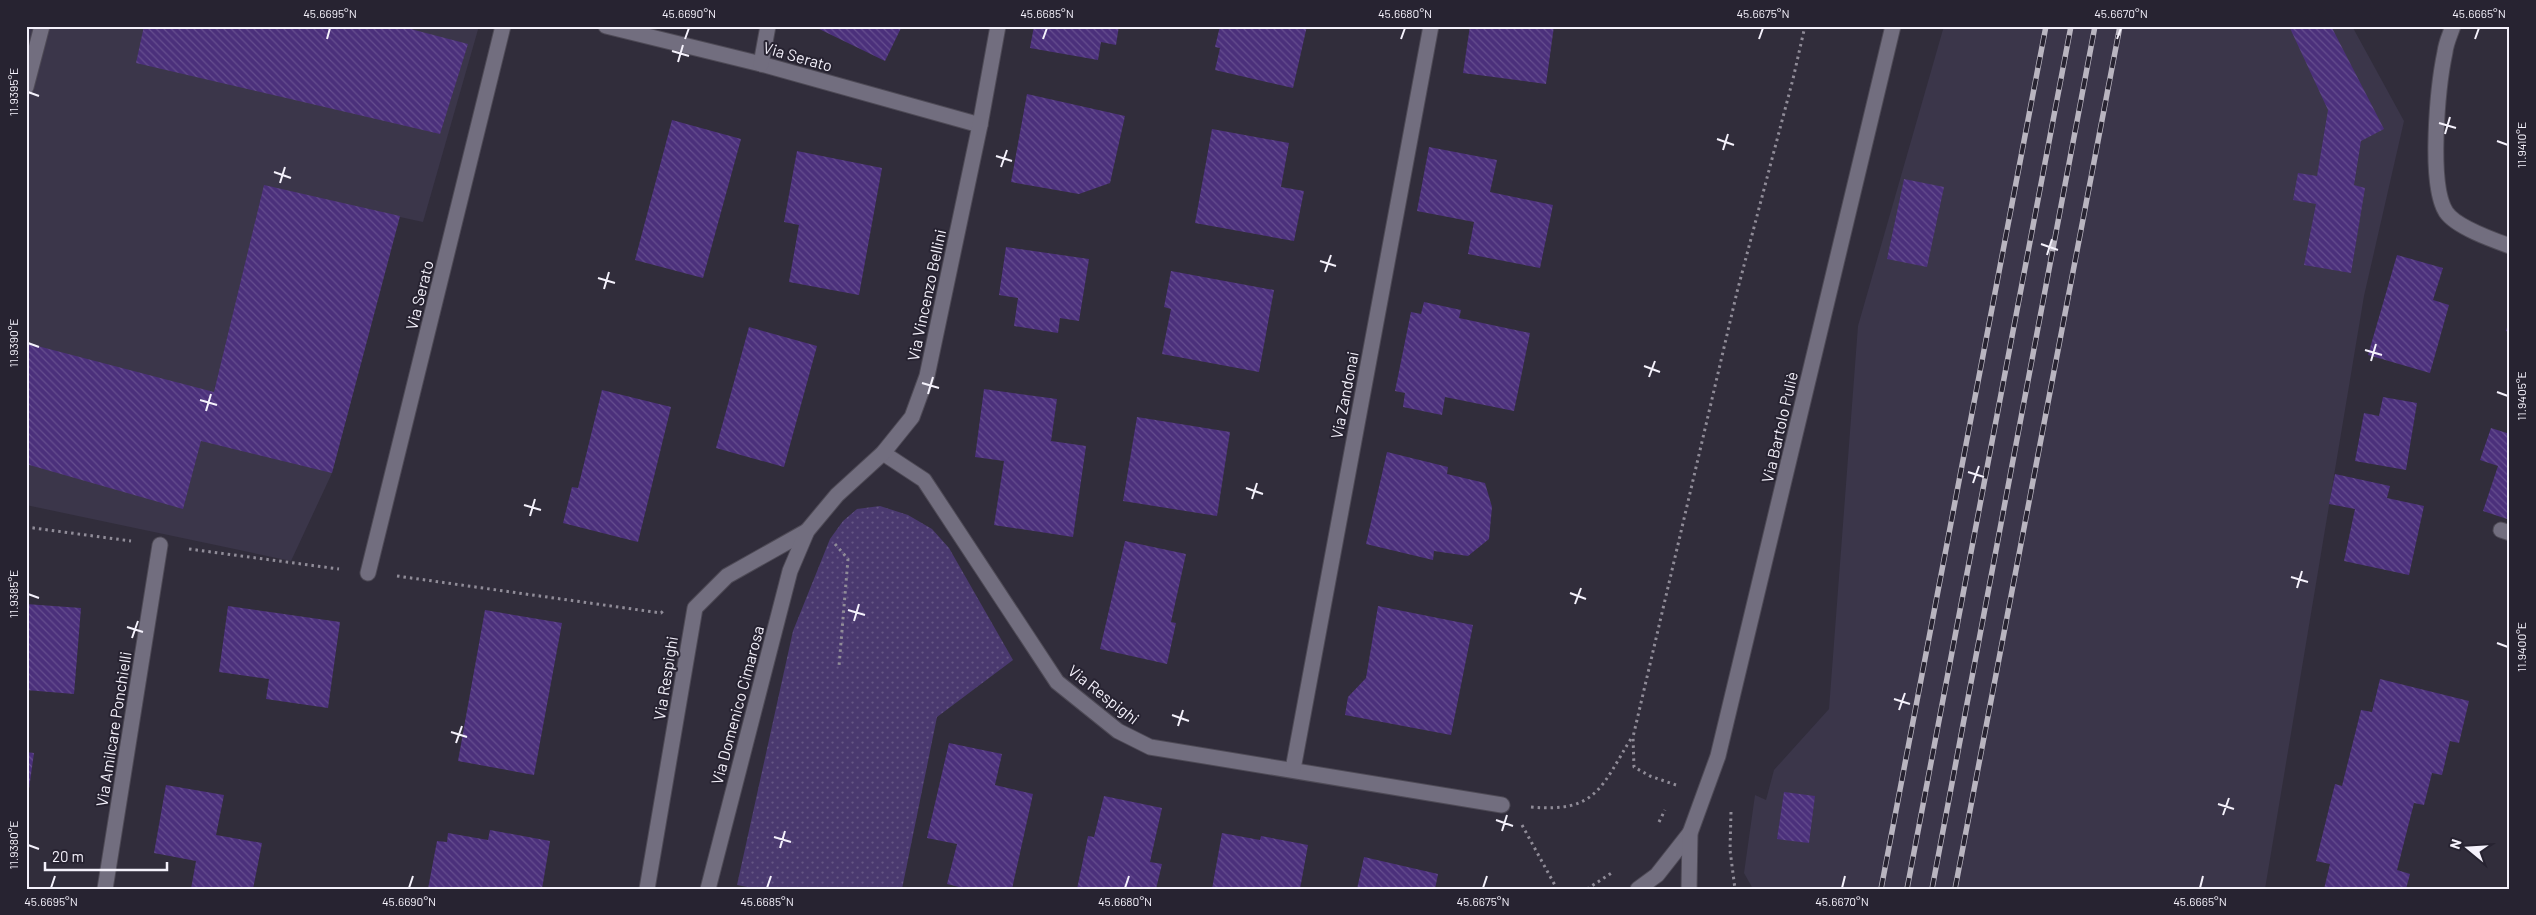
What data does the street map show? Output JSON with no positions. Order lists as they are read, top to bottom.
{
  "streets": {
    "street": [
      "Via Serato",
      "Via Vincenzo Bellini",
      "Via Zandonai",
      "Via Bartolo Puliè",
      "Via Respighi",
      "Via Domenico Cimarosa",
      "Via Amilcare Ponchielli"
    ]
  },
  "crossings": [
    ["Via Serato", "Via Vincenzo Bellini"],
    ["Via Serato", "Via Respighi"],
    ["Via Vincenzo Bellini", "Via Respighi"],
    ["Via Vincenzo Bellini", "Via Domenico Cimarosa"],
    ["Via Zandonai", "Via Respighi"],
    ["Via Respighi", "Via Domenico Cimarosa"]
  ],
  "scale_bar": "20 m",
  "north": "left",
  "coordinates": [
    "45.6695°N",
    "45.6690°N",
    "45.6685°N",
    "45.6680°N",
    "45.6675°N",
    "45.6670°N",
    "45.6665°N",
    "11.9395°E",
    "11.9410°E",
    "11.9390°E",
    "11.9405°E",
    "11.9385°E",
    "11.9400°E",
    "11.9380°E"
  ]
}
